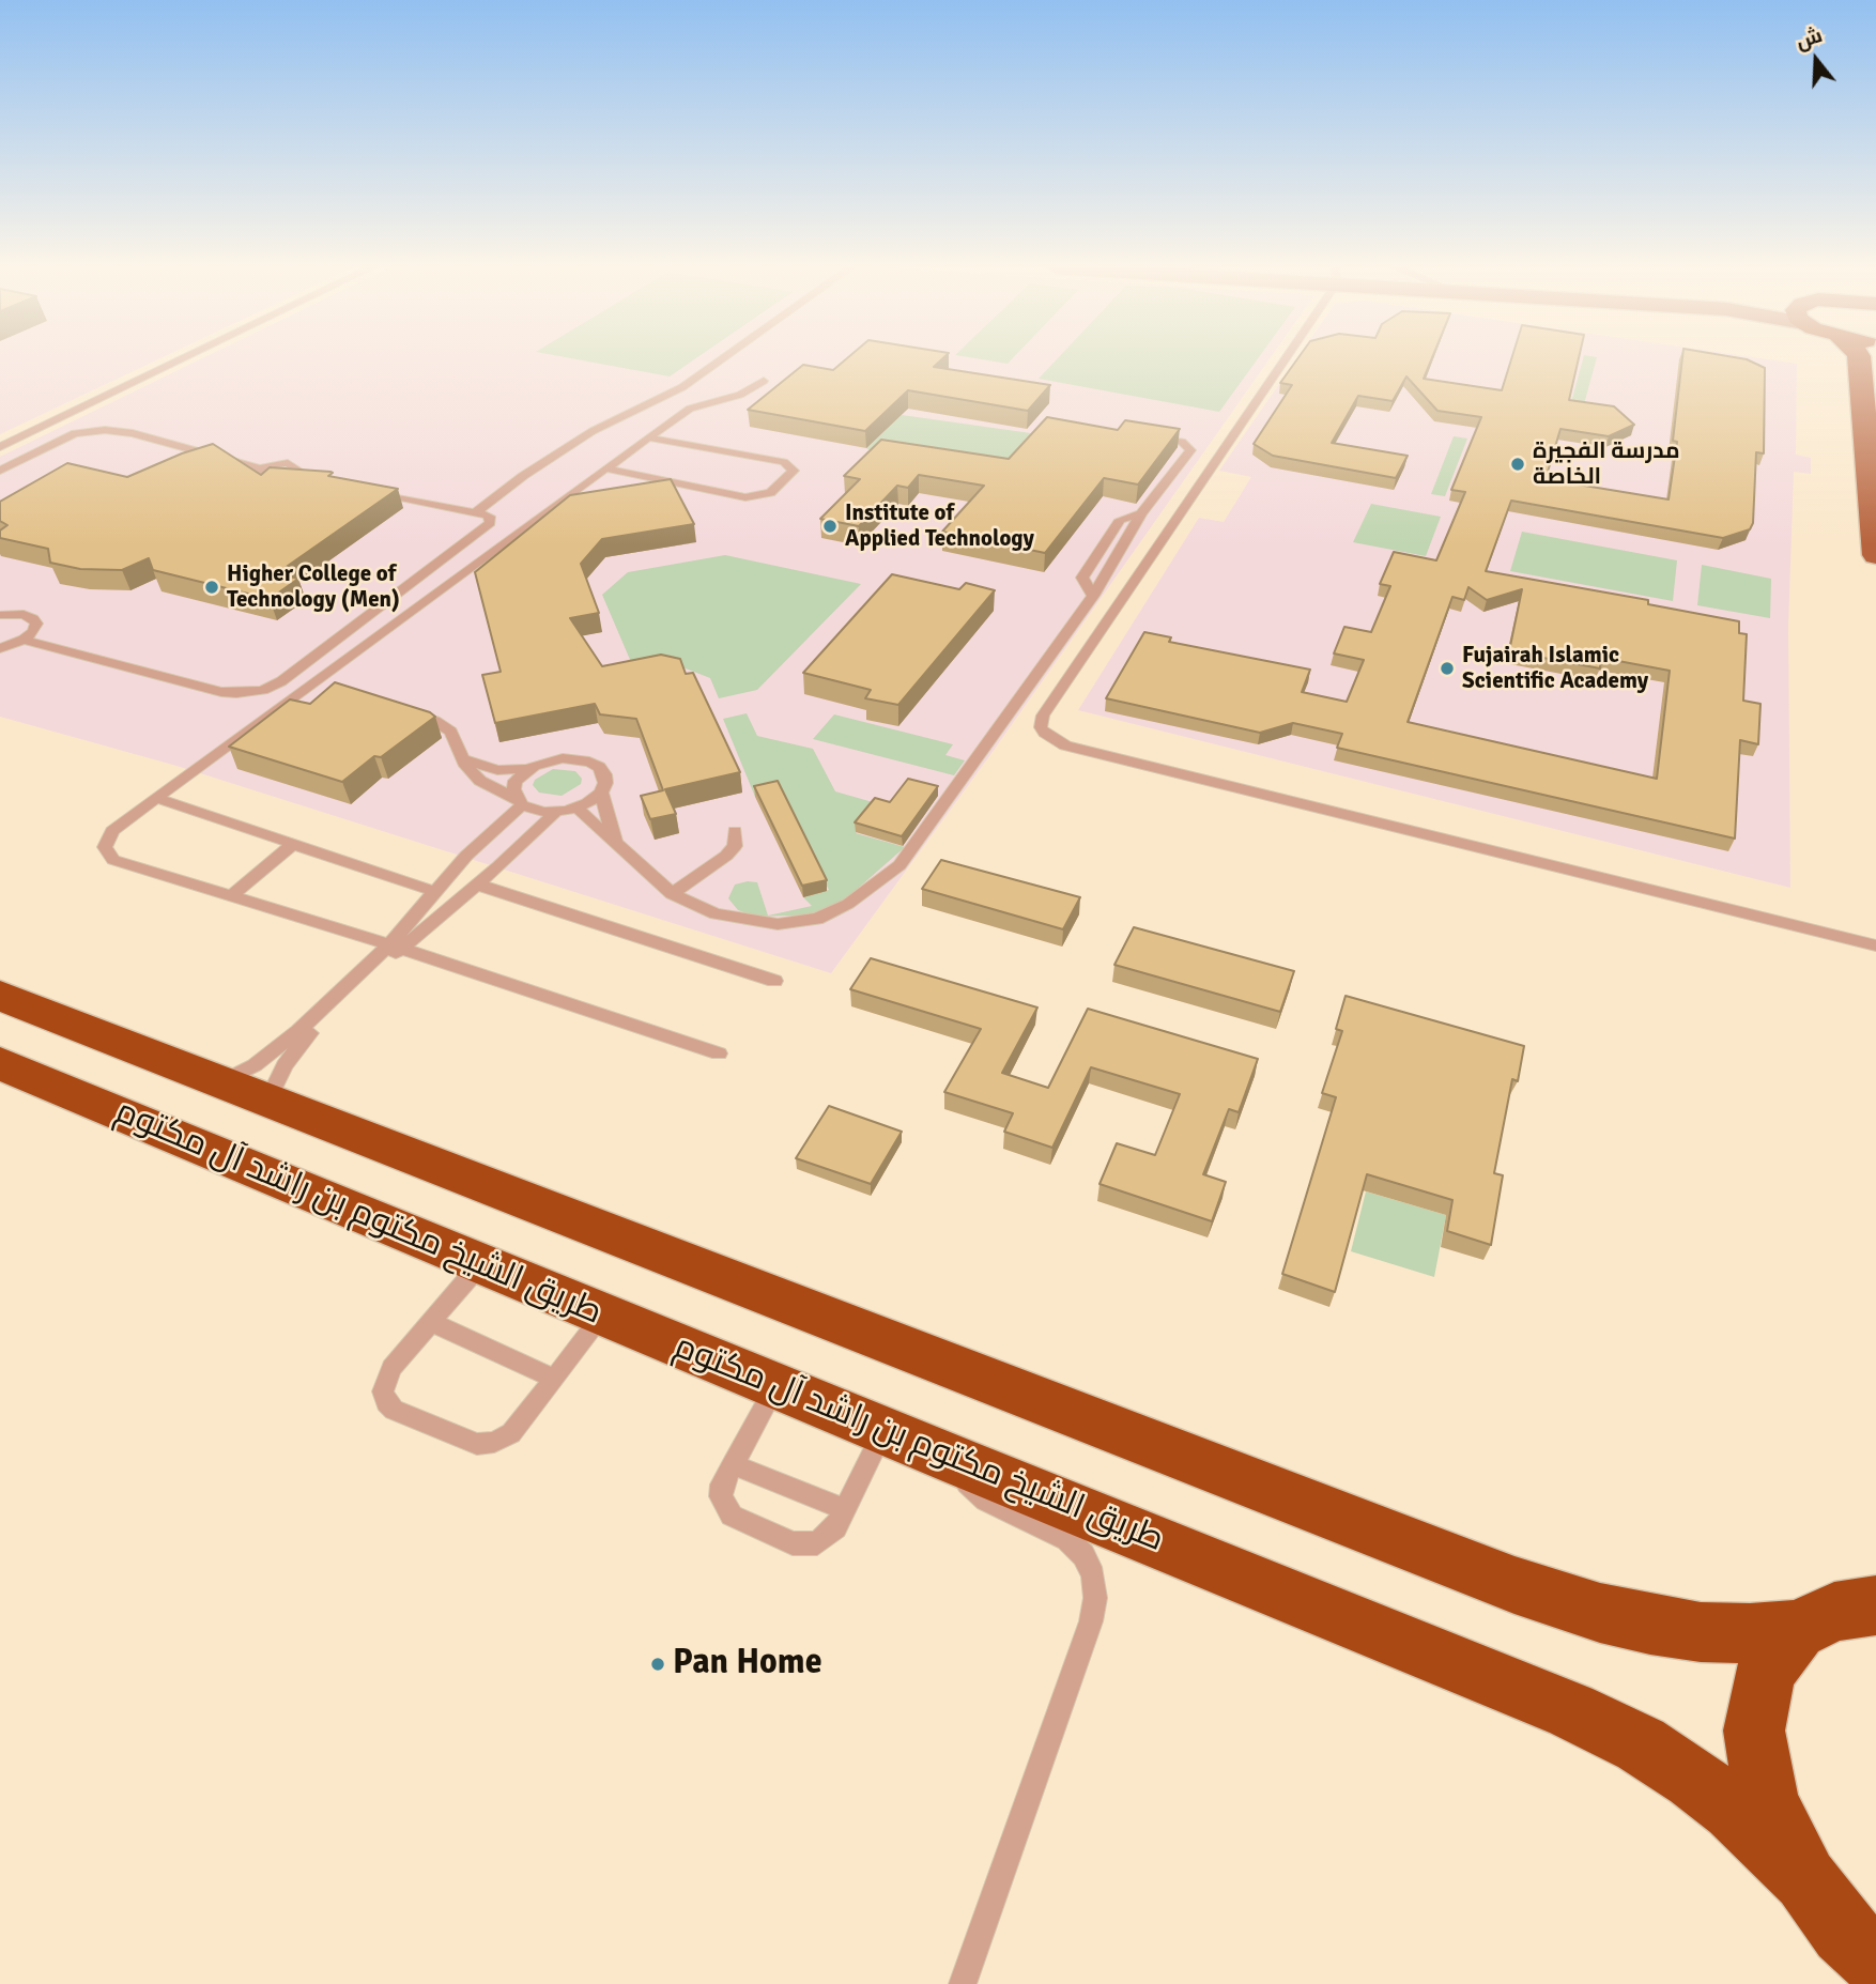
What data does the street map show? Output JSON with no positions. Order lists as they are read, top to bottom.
{
  "streets": {
    "highway": ["طريق الشيخ مكتوم بن راشد آل مكتوم"]
  },
  "places": [
    "مدرسة الفجيرة الخاصة",
    "Institute of Applied Technology",
    "Higher College of Technology (Men)",
    "Fujairah Islamic Scientific Academy",
    "Pan Home"
  ],
  "north": "top"
}
